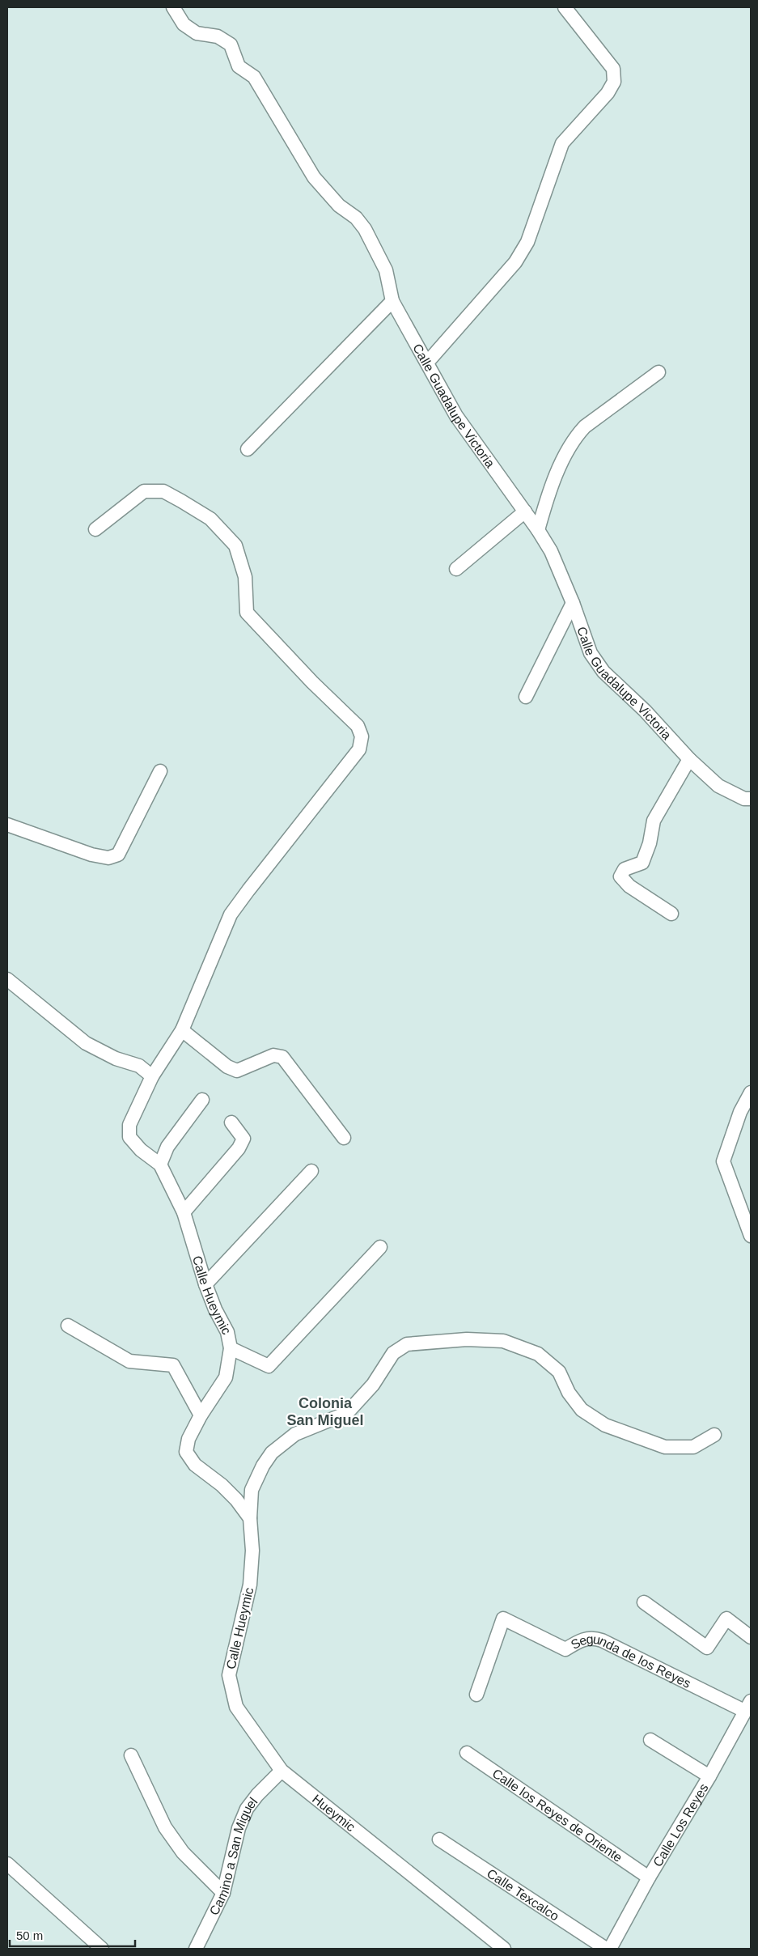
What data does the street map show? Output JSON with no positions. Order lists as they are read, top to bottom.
{
  "streets": {
    "street": [
      "Calle Guadalupe Victoria",
      "Calle Hueymic",
      "Segunda de los Reyes",
      "Hueymic",
      "Calle los Reyes de Oriente",
      "Calle Los Reyes",
      "Camino a San Miguel",
      "Calle Texcalco"
    ]
  },
  "crossings": [
    ["Calle Hueymic", "Hueymic"],
    ["Segunda de los Reyes", "Calle Los Reyes"],
    ["Hueymic", "Camino a San Miguel"],
    ["Calle los Reyes de Oriente", "Calle Los Reyes"]
  ],
  "districts": ["Colonia San Miguel"],
  "scale_bar": "50 m"
}
